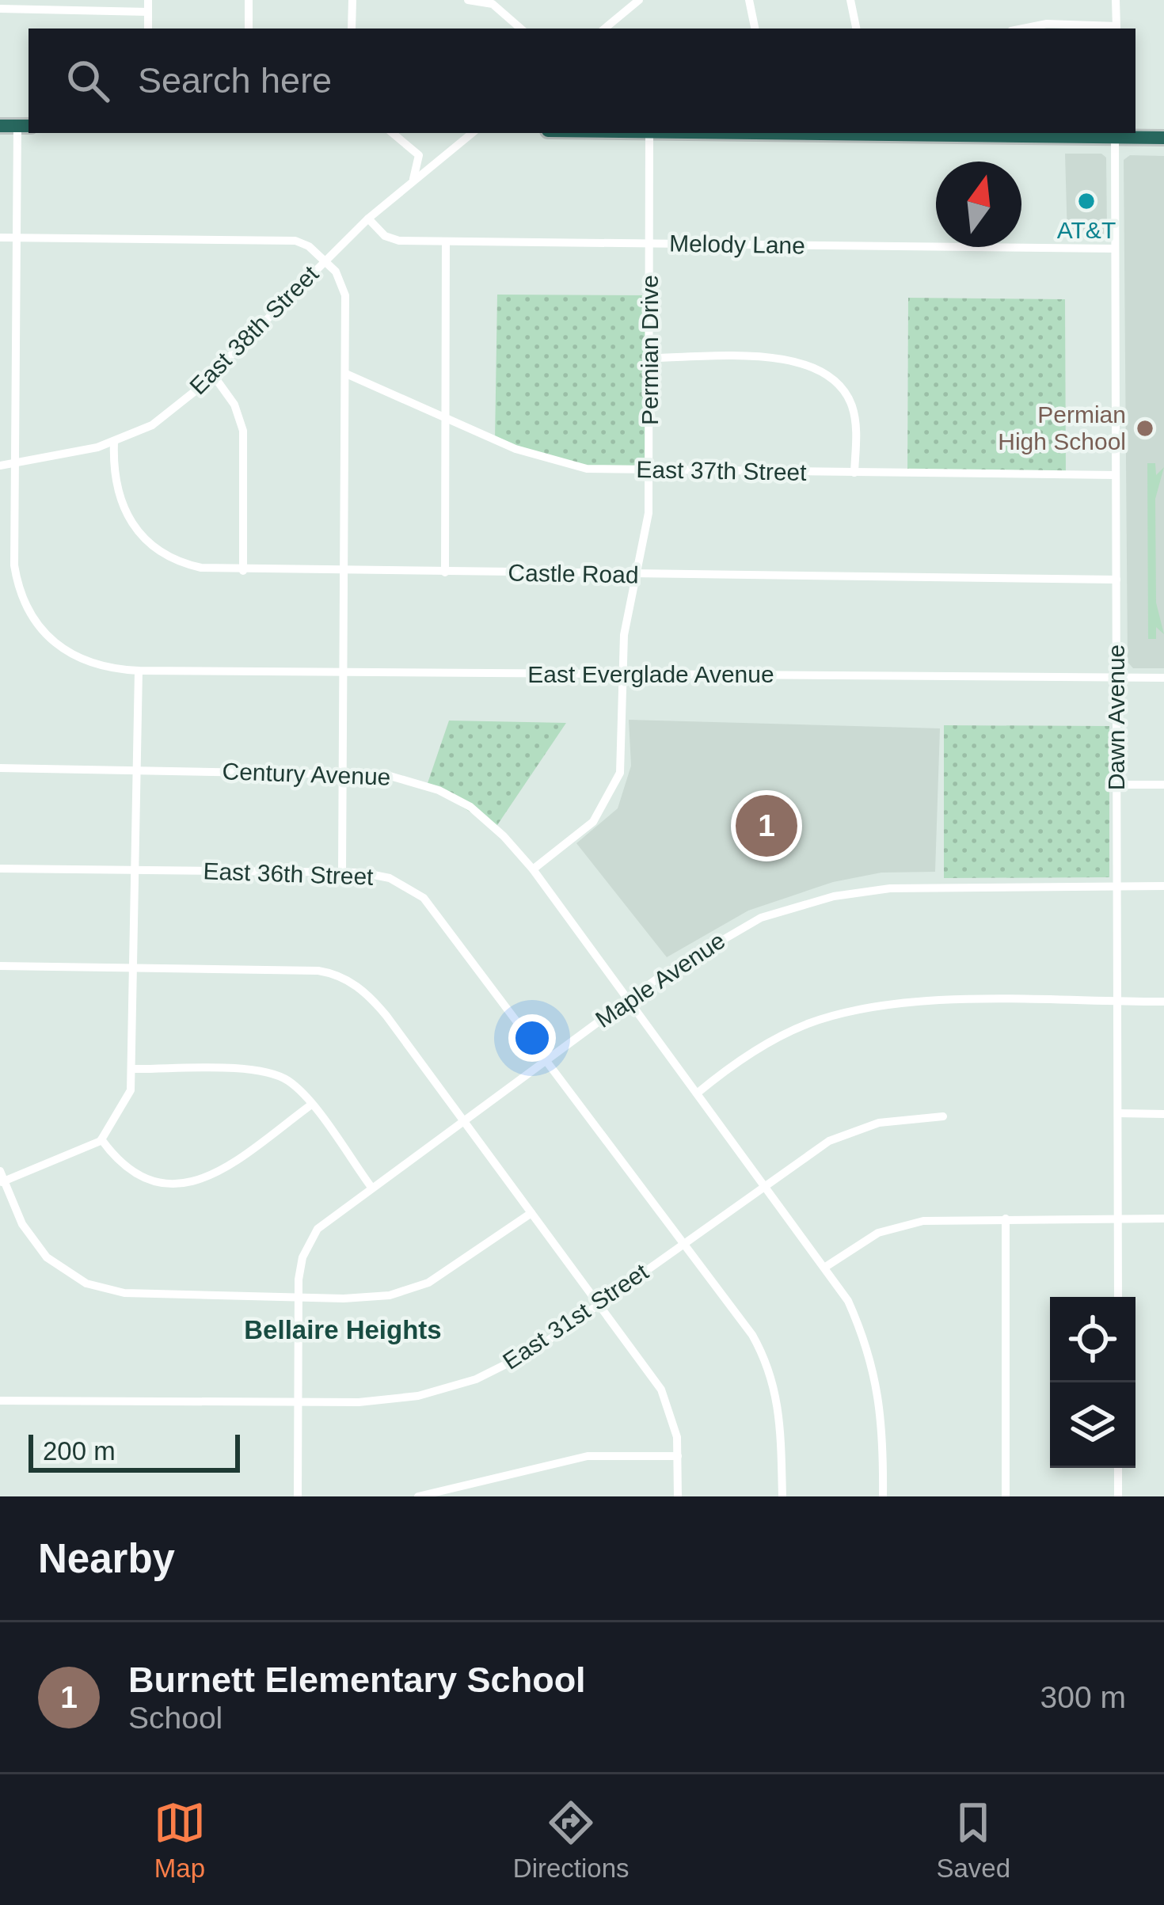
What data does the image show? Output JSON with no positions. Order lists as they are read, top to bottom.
{
  "streets": {
    "street": [
      "Melody Lane",
      "East 38th Street",
      "Permian Drive",
      "East 37th Street",
      "Castle Road",
      "East Everglade Avenue",
      "Dawn Avenue",
      "Century Avenue",
      "East 36th Street",
      "Maple Avenue",
      "East 31st Street"
    ]
  },
  "crossings": [
    ["Melody Lane", "East 38th Street"],
    ["Melody Lane", "Permian Drive"],
    ["Melody Lane", "Dawn Avenue"],
    ["East 38th Street", "Castle Road"],
    ["East 38th Street", "East Everglade Avenue"],
    ["Permian Drive", "East 37th Street"],
    ["Permian Drive", "Castle Road"],
    ["Permian Drive", "East Everglade Avenue"],
    ["Permian Drive", "Century Avenue"],
    ["East 37th Street", "Dawn Avenue"],
    ["Castle Road", "Dawn Avenue"],
    ["East Everglade Avenue", "Dawn Avenue"],
    ["Dawn Avenue", "Maple Avenue"],
    ["Century Avenue", "Maple Avenue"],
    ["Century Avenue", "East 31st Street"],
    ["East 36th Street", "Maple Avenue"],
    ["East 36th Street", "East 31st Street"],
    ["Maple Avenue", "East 31st Street"]
  ],
  "districts": ["Bellaire Heights"],
  "places": ["AT&T", "Permian High School"],
  "scale_bar": "200 m",
  "north": "top",
  "page": {
    "search": "Search here",
    "pins": "1",
    "scale": "200 m",
    "heading": "Nearby",
    "list": [
      {
        "mark": "1",
        "name": "Burnett Elementary School",
        "note": "School",
        "value": "300 m"
      }
    ],
    "nav": ["Map", "Directions", "Saved"]
  }
}
